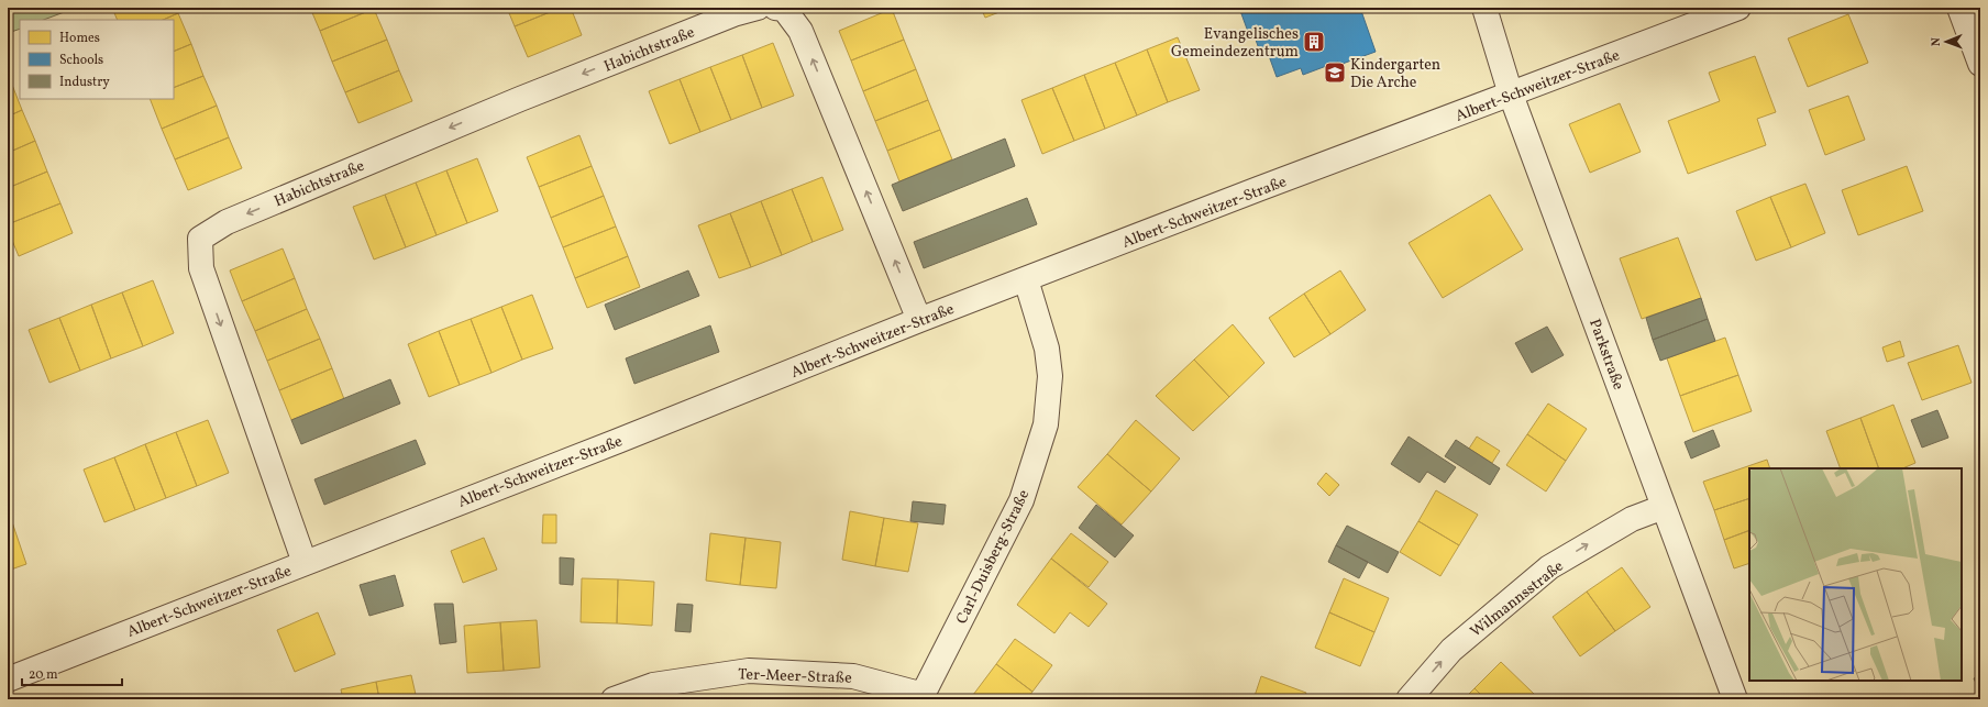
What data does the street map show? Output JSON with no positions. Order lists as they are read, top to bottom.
{
  "streets": {
    "street": [
      "Habichtstraße",
      "Albert-Schweitzer-Straße",
      "Parkstraße",
      "Carl-Duisberg-Straße",
      "Wilmannsstraße",
      "Ter-Meer-Straße"
    ]
  },
  "crossings": [
    ["Habichtstraße", "Albert-Schweitzer-Straße"],
    ["Albert-Schweitzer-Straße", "Parkstraße"],
    ["Albert-Schweitzer-Straße", "Carl-Duisberg-Straße"],
    ["Parkstraße", "Wilmannsstraße"],
    ["Carl-Duisberg-Straße", "Ter-Meer-Straße"]
  ],
  "one_way": ["Wilmannsstraße"],
  "places": {
    "building": ["Evangelisches Gemeindezentrum"],
    "school or university": ["Kindergarten Die Arche"]
  },
  "legend": ["Homes", "Schools", "Industry"],
  "scale_bar": "20 m",
  "north": "left"
}
